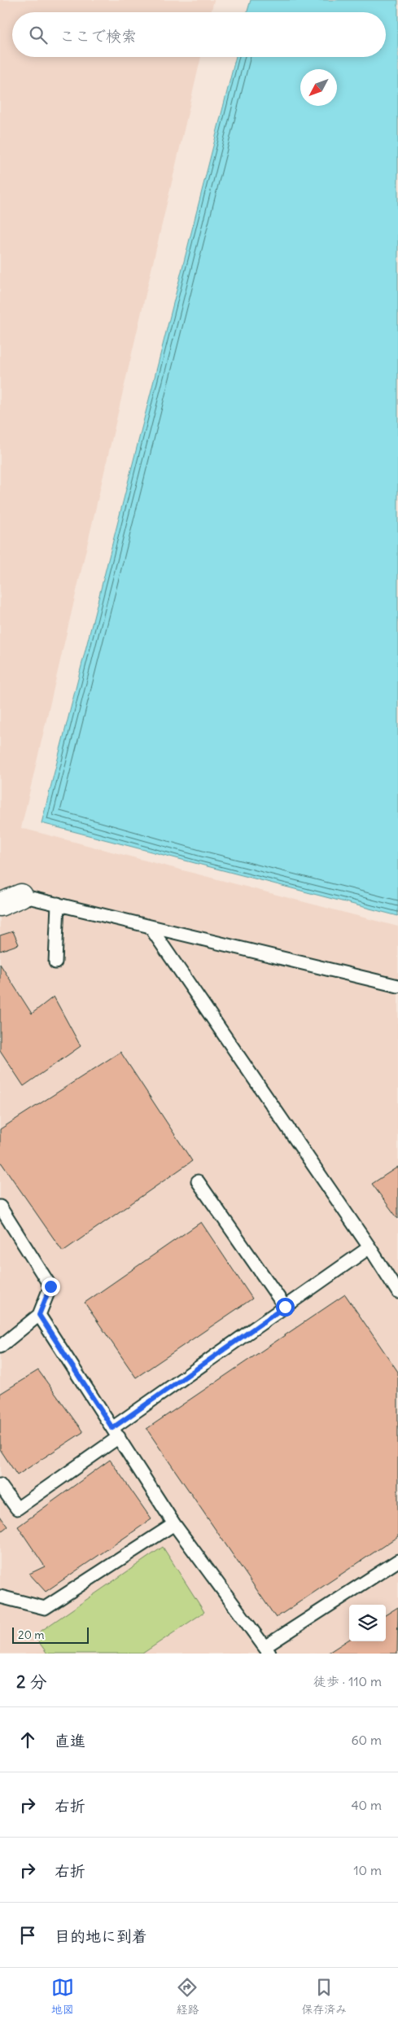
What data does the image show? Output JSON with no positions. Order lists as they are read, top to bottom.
{
  "scale_bar": "20 m",
  "north": "bottom left",
  "page": {
    "search": "ここで検索",
    "scale": "20 m",
    "heading": ["2 分", "徒歩 · 110 m"],
    "list": [
      ["直進", "60 m"],
      ["右折", "40 m"],
      ["右折", "10 m"],
      "目的地に到着"
    ],
    "nav": ["地図", "経路", "保存済み"]
  }
}
